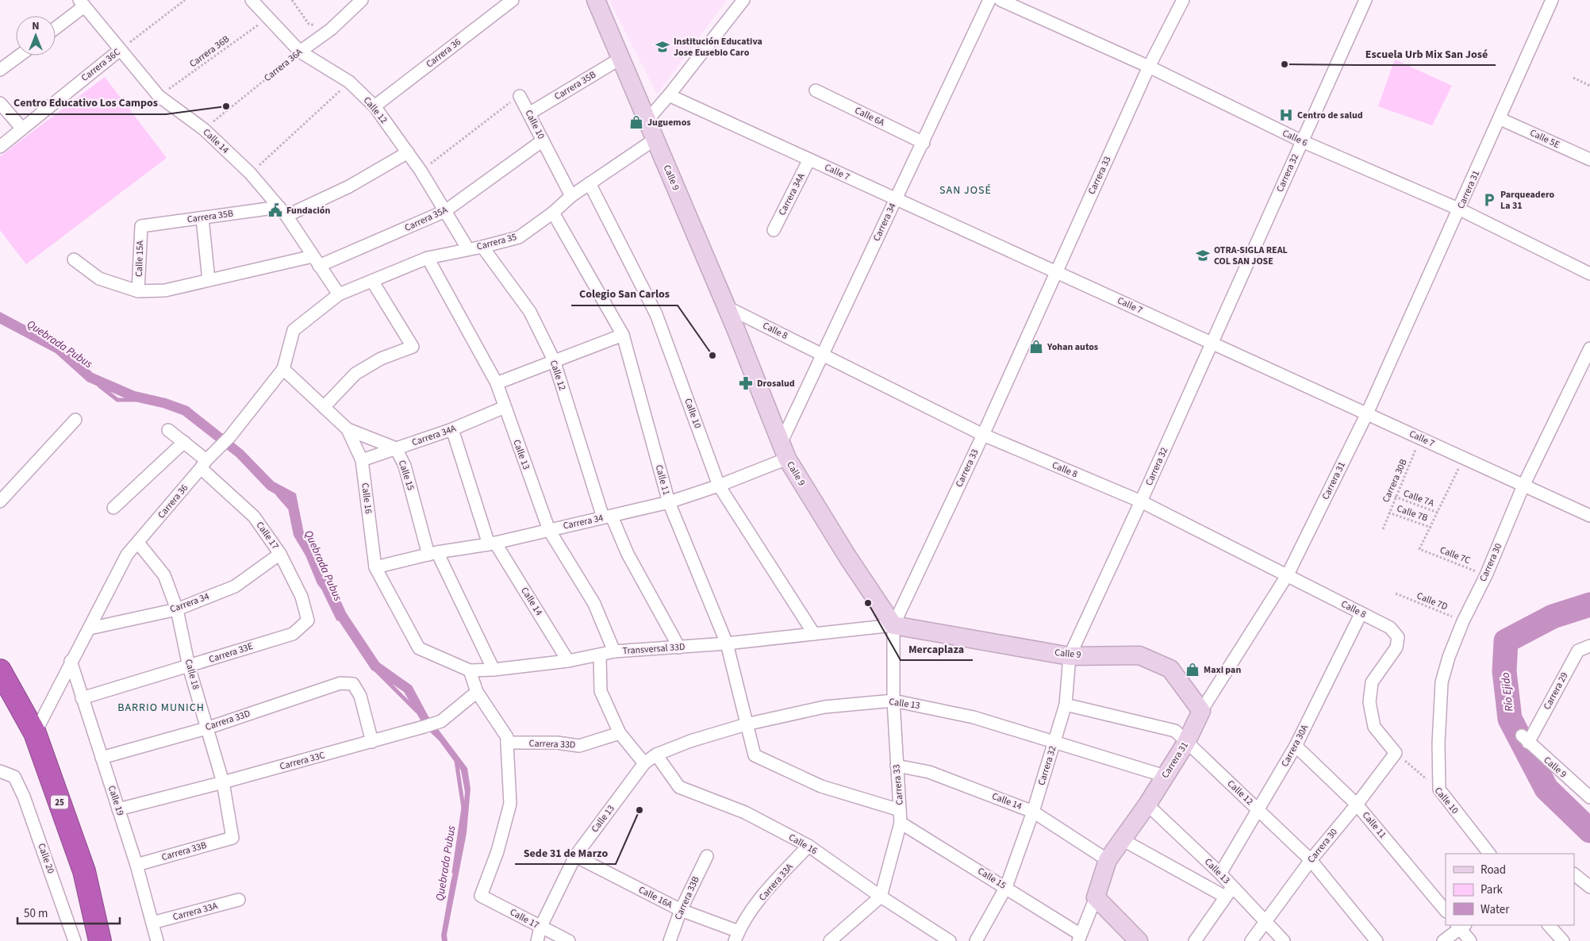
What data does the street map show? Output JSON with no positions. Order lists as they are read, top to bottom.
{
  "streets": {
    "highway": ["25"],
    "street": [
      "Carrera 36",
      "Carrera 36C",
      "Carrera 36A",
      "Carrera 35B",
      "Calle 12",
      "Calle 6A",
      "Calle 10",
      "Calle 6",
      "Calle 5E",
      "Calle 14",
      "Calle 7",
      "Carrera 32",
      "Carrera 33",
      "Calle 9",
      "Carrera 31",
      "Carrera 34A",
      "Carrera 35A",
      "Carrera 34",
      "Carrera 35",
      "Calle 15A",
      "Calle 8",
      "Calle 13",
      "Calle 15",
      "Calle 11",
      "Calle 16",
      "Calle 17",
      "Carrera 30",
      "Transversal 33D",
      "Carrera 33E",
      "Calle 18",
      "Carrera 29",
      "Carrera 33D",
      "Carrera 30A",
      "Carrera 33C",
      "Calle 19",
      "Carrera 33B",
      "Calle 20",
      "Carrera 33A",
      "Calle 16A"
    ],
    "path": [
      "Carrera 36B",
      "Carrera 30B",
      "Calle 7A",
      "Calle 7B",
      "Calle 7C",
      "Calle 7D"
    ]
  },
  "crossings": [
    ["Carrera 36B", "Calle 12"],
    ["Carrera 36B", "Calle 14"],
    ["Carrera 36", "Calle 12"],
    ["Carrera 36", "Calle 14"],
    ["Carrera 36", "Carrera 34"],
    ["Carrera 36", "Carrera 35"],
    ["Carrera 36", "Calle 16"],
    ["Carrera 36", "Calle 17"],
    ["Carrera 36", "Calle 18"],
    ["Carrera 36", "Calle 19"],
    ["Carrera 36", "25"],
    ["Carrera 36C", "Calle 14"],
    ["Carrera 36A", "Calle 12"],
    ["Carrera 36A", "Calle 14"],
    ["Carrera 35B", "Calle 12"],
    ["Carrera 35B", "Calle 10"],
    ["Carrera 35B", "Calle 14"],
    ["Carrera 35B", "Calle 9"],
    ["Carrera 35B", "Calle 15A"],
    ["Calle 12", "Carrera 32"],
    ["Calle 12", "Carrera 31"],
    ["Calle 12", "Carrera 35A"],
    ["Calle 12", "Carrera 34"],
    ["Calle 12", "Carrera 35"],
    ["Calle 12", "Carrera 30"],
    ["Calle 12", "Transversal 33D"],
    ["Calle 12", "Carrera 30A"],
    ["Calle 6A", "Carrera 34"],
    ["Calle 10", "Carrera 35A"],
    ["Calle 10", "Carrera 34"],
    ["Calle 10", "Carrera 35"],
    ["Calle 10", "Calle 8"],
    ["Calle 10", "Carrera 30"],
    ["Calle 10", "Transversal 33D"],
    ["Calle 6", "Carrera 32"],
    ["Calle 6", "Carrera 33"],
    ["Calle 6", "Carrera 31"],
    ["Calle 5E", "Carrera 31"],
    ["Calle 14", "Carrera 32"],
    ["Calle 14", "Carrera 33"],
    ["Calle 14", "Carrera 31"],
    ["Calle 14", "Carrera 34A"],
    ["Calle 14", "Carrera 35A"],
    ["Calle 14", "Carrera 34"],
    ["Calle 14", "Carrera 35"],
    ["Calle 14", "Transversal 33D"],
    ["Calle 7", "Carrera 32"],
    ["Calle 7", "Carrera 33"],
    ["Calle 7", "Carrera 31"],
    ["Calle 7", "Carrera 34A"],
    ["Calle 7", "Carrera 34"],
    ["Calle 7", "Carrera 30B"],
    ["Calle 7", "Carrera 30"],
    ["Carrera 32", "Calle 9"],
    ["Carrera 32", "Calle 8"],
    ["Carrera 32", "Calle 13"],
    ["Carrera 32", "Calle 15"],
    ["Carrera 33", "Calle 9"],
    ["Carrera 33", "Calle 8"],
    ["Carrera 33", "Calle 13"],
    ["Carrera 33", "Calle 15"],
    ["Carrera 33", "Calle 11"],
    ["Carrera 33", "Calle 16"],
    ["Carrera 33", "Transversal 33D"],
    ["Calle 9", "Carrera 31"],
    ["Calle 9", "Carrera 34"],
    ["Calle 9", "Carrera 35"],
    ["Calle 9", "Calle 8"],
    ["Calle 9", "Transversal 33D"],
    ["Calle 9", "Carrera 29"],
    ["Carrera 31", "Calle 8"],
    ["Carrera 31", "Calle 13"],
    ["Carrera 31", "Calle 15"],
    ["Carrera 34A", "Calle 13"],
    ["Carrera 34A", "Calle 15"],
    ["Carrera 34A", "Calle 16"],
    ["Carrera 35A", "Calle 15A"],
    ["Carrera 34", "Calle 8"],
    ["Carrera 34", "Calle 13"],
    ["Carrera 34", "Calle 15"],
    ["Carrera 34", "Calle 11"],
    ["Carrera 34", "Calle 16"],
    ["Carrera 34", "Calle 17"],
    ["Carrera 34", "Calle 18"],
    ["Carrera 35", "Calle 13"],
    ["Carrera 35", "Calle 11"],
    ["Calle 8", "Carrera 30"],
    ["Calle 8", "Carrera 30A"],
    ["Calle 13", "Calle 11"],
    ["Calle 13", "Calle 16"],
    ["Calle 13", "Calle 17"],
    ["Calle 13", "Carrera 30"],
    ["Calle 13", "Transversal 33D"],
    ["Calle 13", "Carrera 30A"],
    ["Calle 13", "Calle 16A"],
    ["Calle 15", "Calle 16"],
    ["Calle 15", "Transversal 33D"],
    ["Calle 11", "Carrera 30"],
    ["Calle 11", "Transversal 33D"],
    ["Calle 11", "Carrera 30A"],
    ["Carrera 30B", "Calle 7A"],
    ["Carrera 30B", "Calle 7B"],
    ["Calle 16", "Transversal 33D"],
    ["Calle 16", "Carrera 33A"],
    ["Calle 7B", "Calle 7C"],
    ["Calle 17", "Carrera 33E"],
    ["Calle 17", "Carrera 33D"],
    ["Calle 7C", "Carrera 30"],
    ["Carrera 30", "Calle 7D"],
    ["Carrera 33E", "Calle 18"],
    ["Carrera 33E", "Calle 19"],
    ["Calle 18", "Carrera 33D"],
    ["Calle 18", "Carrera 33C"],
    ["Calle 18", "Carrera 33B"],
    ["Carrera 33D", "Carrera 33C"],
    ["Carrera 33D", "Calle 19"],
    ["Carrera 33C", "Calle 19"],
    ["Calle 19", "Carrera 33B"],
    ["Calle 19", "Carrera 33A"],
    ["Carrera 33B", "Calle 16A"],
    ["Carrera 33A", "Calle 16A"]
  ],
  "districts": ["SAN JOSÉ", "BARRIO MUNICH"],
  "water": ["Quebrada Pubus", "Río Ejido"],
  "places": {
    "school or university": ["Institución Educativa Jose Eusebio Caro", "OTRA-SIGLA REAL COL SAN JOSE"],
    "other": [
      "Escuela Urb Mix San José",
      "Centro Educativo Los Campos",
      "Colegio San Carlos",
      "Mercaplaza",
      "Sede 31 de Marzo"
    ],
    "hospital": ["Centro de salud"],
    "shop": ["Juguemos", "Yohan autos", "Maxi pan"],
    "parking": ["Parqueadero La 31"],
    "public building": ["Fundación"],
    "pharmacy": ["Drosalud"]
  },
  "legend": ["Road", "Park", "Water"],
  "scale_bar": "50 m",
  "north": "top"
}
